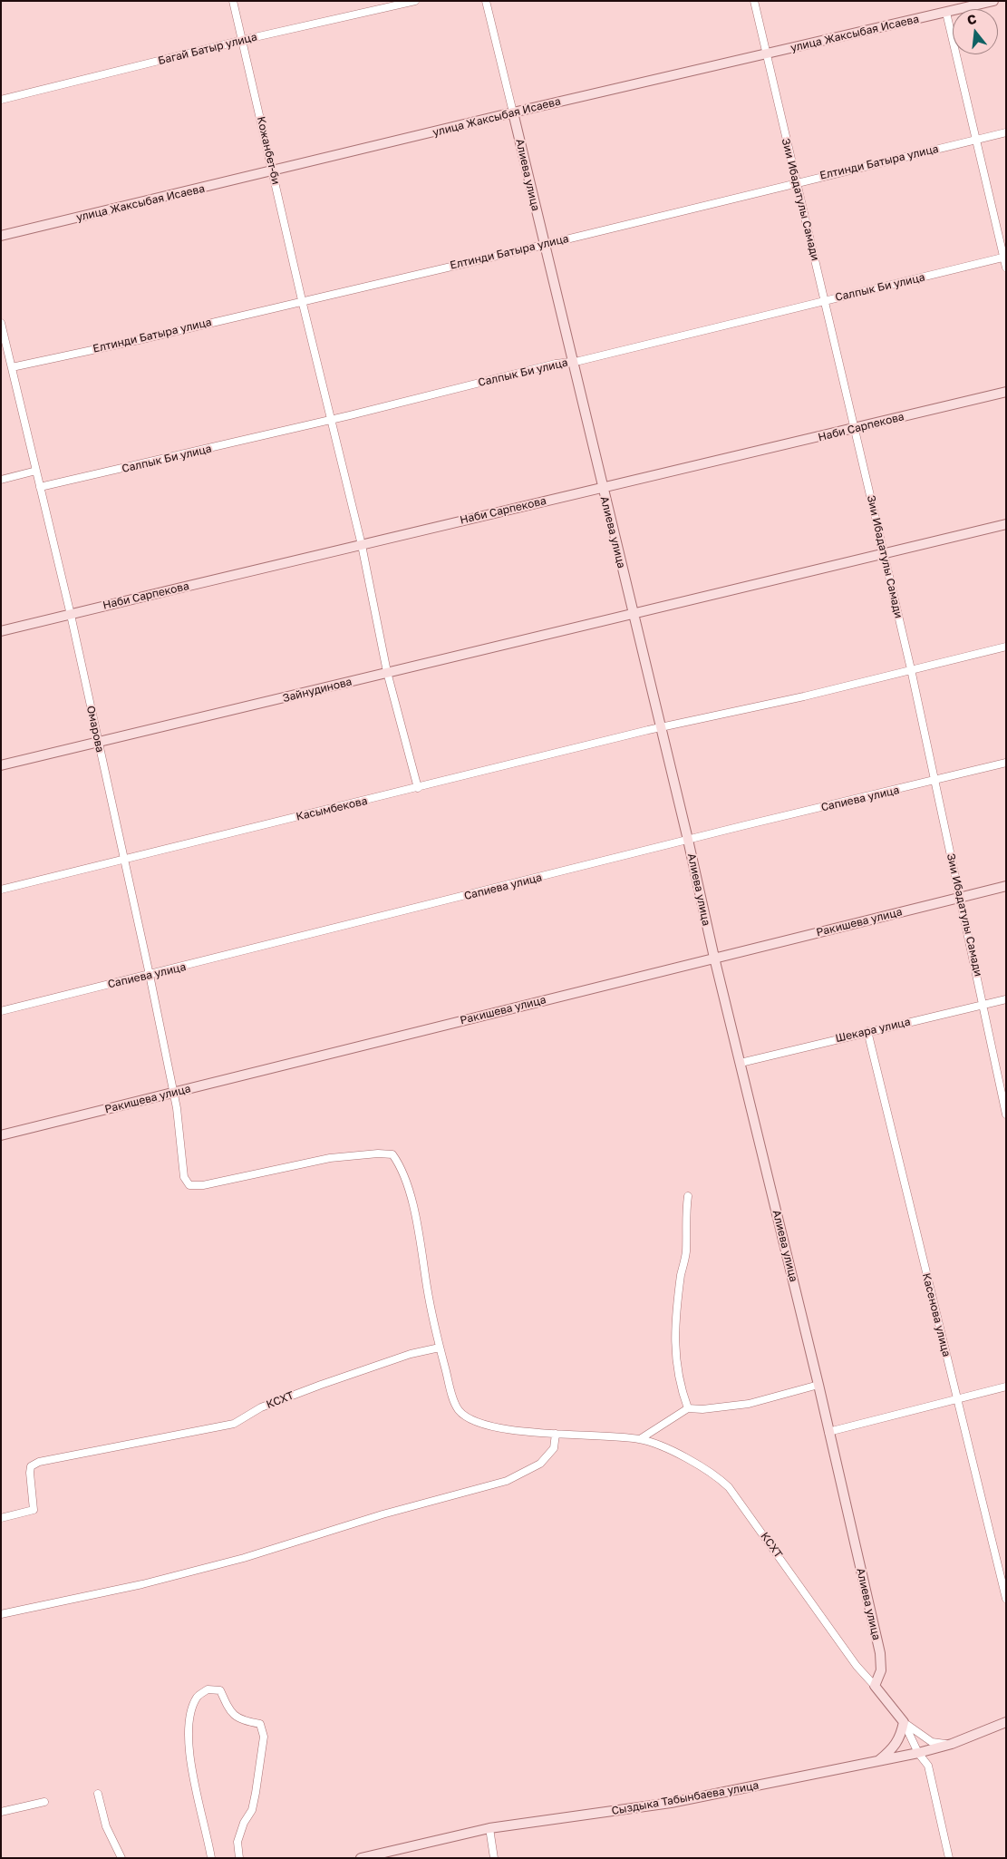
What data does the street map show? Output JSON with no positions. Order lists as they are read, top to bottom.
{
  "streets": {
    "street": [
      "улица Жаксыбая Исаева",
      "Багай Батыр улица",
      "Кожанбет-би",
      "Елтинди Батыра улица",
      "Алиева улица",
      "Зии Ибадатулы Самади",
      "Салпык Би улица",
      "Наби Сарпекова",
      "Зайнудинова",
      "Омарова",
      "Сапиева улица",
      "Касымбекова",
      "Ракишева улица",
      "Шекара улица",
      "Касенова улица",
      "КСХТ",
      "Сыздыка Табынбаева улица"
    ]
  },
  "crossings": [
    ["улица Жаксыбая Исаева", "Кожанбет-би"],
    ["улица Жаксыбая Исаева", "Алиева улица"],
    ["улица Жаксыбая Исаева", "Зии Ибадатулы Самади"],
    ["Багай Батыр улица", "Кожанбет-би"],
    ["Кожанбет-би", "Елтинди Батыра улица"],
    ["Кожанбет-би", "Салпык Би улица"],
    ["Кожанбет-би", "Наби Сарпекова"],
    ["Кожанбет-би", "Зайнудинова"],
    ["Кожанбет-би", "Касымбекова"],
    ["Елтинди Батыра улица", "Алиева улица"],
    ["Елтинди Батыра улица", "Зии Ибадатулы Самади"],
    ["Елтинди Батыра улица", "Омарова"],
    ["Алиева улица", "Салпык Би улица"],
    ["Алиева улица", "Наби Сарпекова"],
    ["Алиева улица", "Зайнудинова"],
    ["Алиева улица", "Сапиева улица"],
    ["Алиева улица", "Касымбекова"],
    ["Алиева улица", "Ракишева улица"],
    ["Алиева улица", "Шекара улица"],
    ["Алиева улица", "КСХТ"],
    ["Зии Ибадатулы Самади", "Салпык Би улица"],
    ["Зии Ибадатулы Самади", "Наби Сарпекова"],
    ["Зии Ибадатулы Самади", "Зайнудинова"],
    ["Зии Ибадатулы Самади", "Сапиева улица"],
    ["Зии Ибадатулы Самади", "Касымбекова"],
    ["Зии Ибадатулы Самади", "Ракишева улица"],
    ["Зии Ибадатулы Самади", "Шекара улица"],
    ["Салпык Би улица", "Омарова"],
    ["Наби Сарпекова", "Омарова"],
    ["Зайнудинова", "Омарова"],
    ["Омарова", "Сапиева улица"],
    ["Омарова", "Касымбекова"],
    ["Омарова", "Ракишева улица"],
    ["Омарова", "КСХТ"],
    ["Шекара улица", "Касенова улица"]
  ],
  "north": "top"
}
